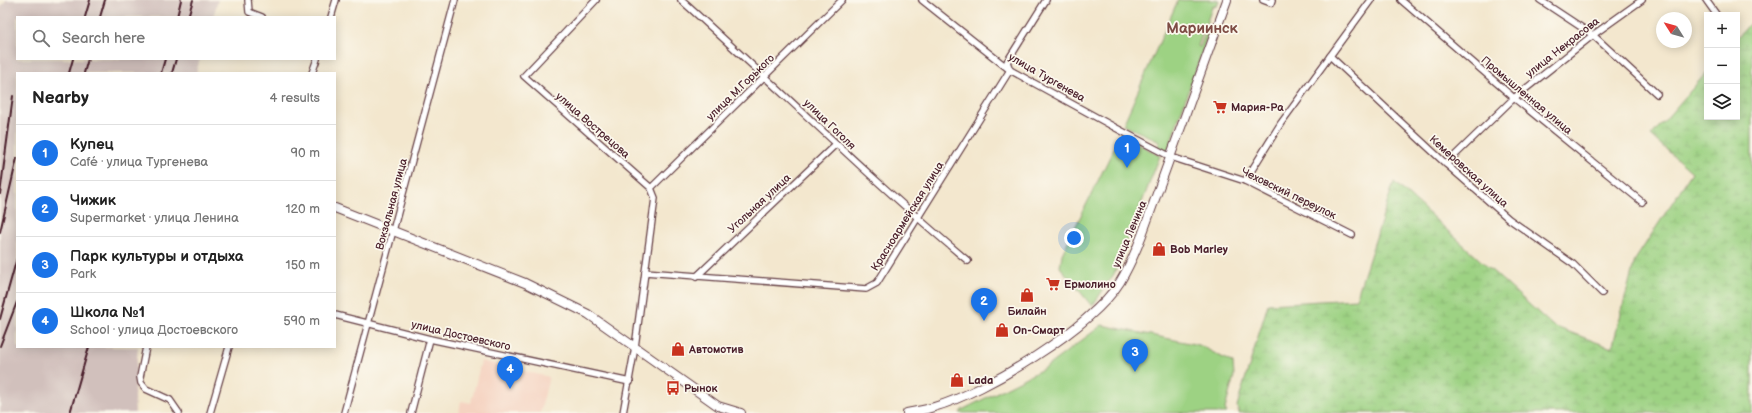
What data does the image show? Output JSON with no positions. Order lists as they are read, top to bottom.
{
  "streets": {
    "main road": ["улица Ленина"],
    "street": [
      "улица Некрасова",
      "улица Тургенева",
      "улица М.Горького",
      "Промышленная улица",
      "улица Гоголя",
      "улица Вострецова",
      "Кемеровская улица",
      "Чеховский переулок",
      "Угольная улица",
      "Вокзальная улица",
      "Красноармейская улица",
      "улица Достоевского"
    ]
  },
  "crossings": [
    ["улица Некрасова", "Промышленная улица"],
    ["улица Некрасова", "Кемеровская улица"],
    ["улица Тургенева", "Чеховский переулок"],
    ["улица Тургенева", "Красноармейская улица"],
    ["улица Тургенева", "улица Ленина"],
    ["улица М.Горького", "улица Гоголя"],
    ["улица М.Горького", "улица Вострецова"],
    ["улица Гоголя", "Угольная улица"],
    ["улица Гоголя", "Красноармейская улица"],
    ["Чеховский переулок", "улица Ленина"],
    ["Угольная улица", "Красноармейская улица"],
    ["Вокзальная улица", "улица Достоевского"]
  ],
  "districts": ["Мариинск"],
  "places": {
    "supermarket": ["Мария-Ра", "Ермолино"],
    "shop": [
      "Bob Marley",
      "Билайн",
      "On-Смарт",
      "Автомотив",
      "Lada"
    ],
    "bus stop": ["Рынок"]
  },
  "north": "top left",
  "page": {
    "map_buttons": ["+", "−"],
    "search": "Search here",
    "heading": ["Nearby", "4 results"],
    "list": [
      {
        "mark": "1",
        "name": "Купец",
        "note": "Café · улица Тургенева",
        "value": "90 m"
      },
      {
        "mark": "2",
        "name": "Чижик",
        "note": "Supermarket · улица Ленина",
        "value": "120 m"
      },
      {
        "mark": "3",
        "name": "Парк культуры и отдыха",
        "note": "Park",
        "value": "150 m"
      },
      {
        "mark": "4",
        "name": "Школа №1",
        "note": "School · улица Достоевского",
        "value": "590 m"
      }
    ],
    "pins": [
      "1",
      "2",
      "3",
      "4"
    ]
  }
}
